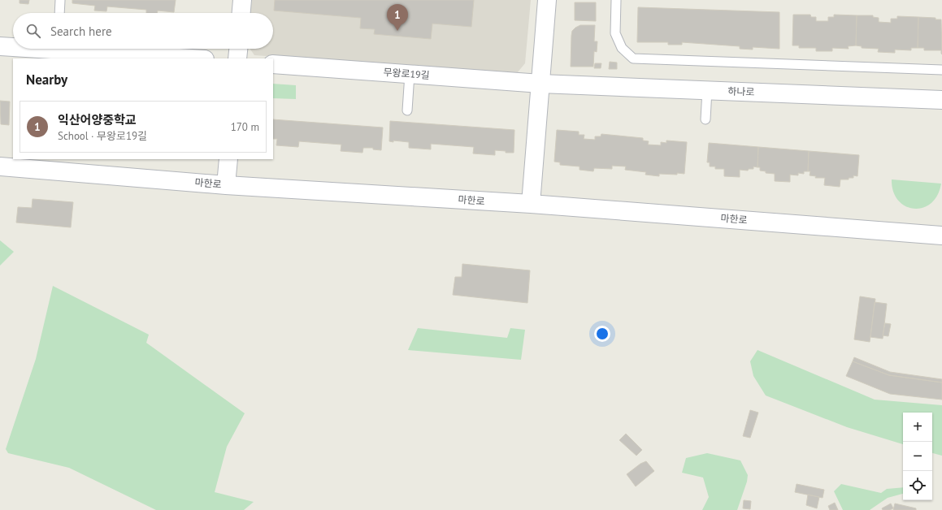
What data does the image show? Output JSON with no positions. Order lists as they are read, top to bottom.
{
  "streets": {
    "street": ["무왕로19길", "하나로", "마한로"]
  },
  "crossings": [
    ["무왕로19길", "하나로"]
  ],
  "page": {
    "pins": "1",
    "search": "Search here",
    "heading": "Nearby",
    "list": [
      {
        "mark": "1",
        "name": "익산어양중학교",
        "note": "School · 무왕로19길",
        "value": "170 m"
      }
    ],
    "map_buttons": ["+", "−"]
  }
}
